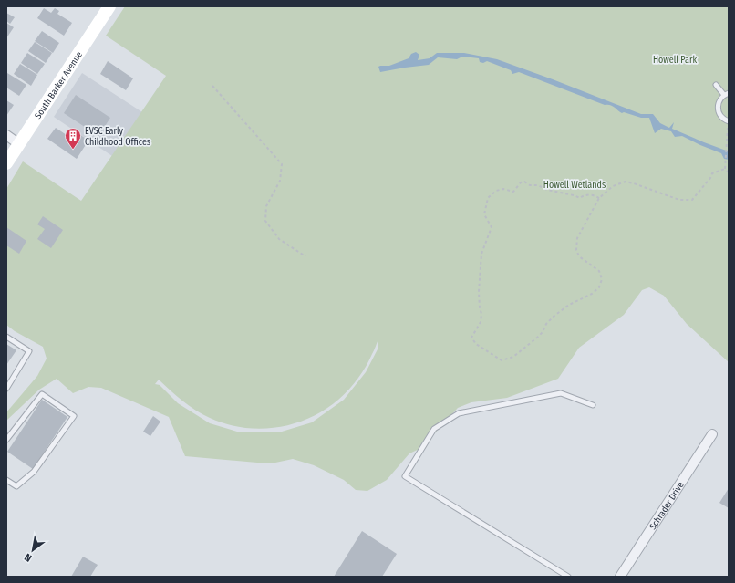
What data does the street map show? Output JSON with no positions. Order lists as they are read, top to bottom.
{
  "streets": {
    "main road": ["South Barker Avenue"],
    "street": ["Schrader Drive"]
  },
  "parks": ["Howell Park", "Howell Wetlands"],
  "places": {
    "building": ["EVSC Early Childhood Offices"]
  },
  "north": "bottom left"
}
